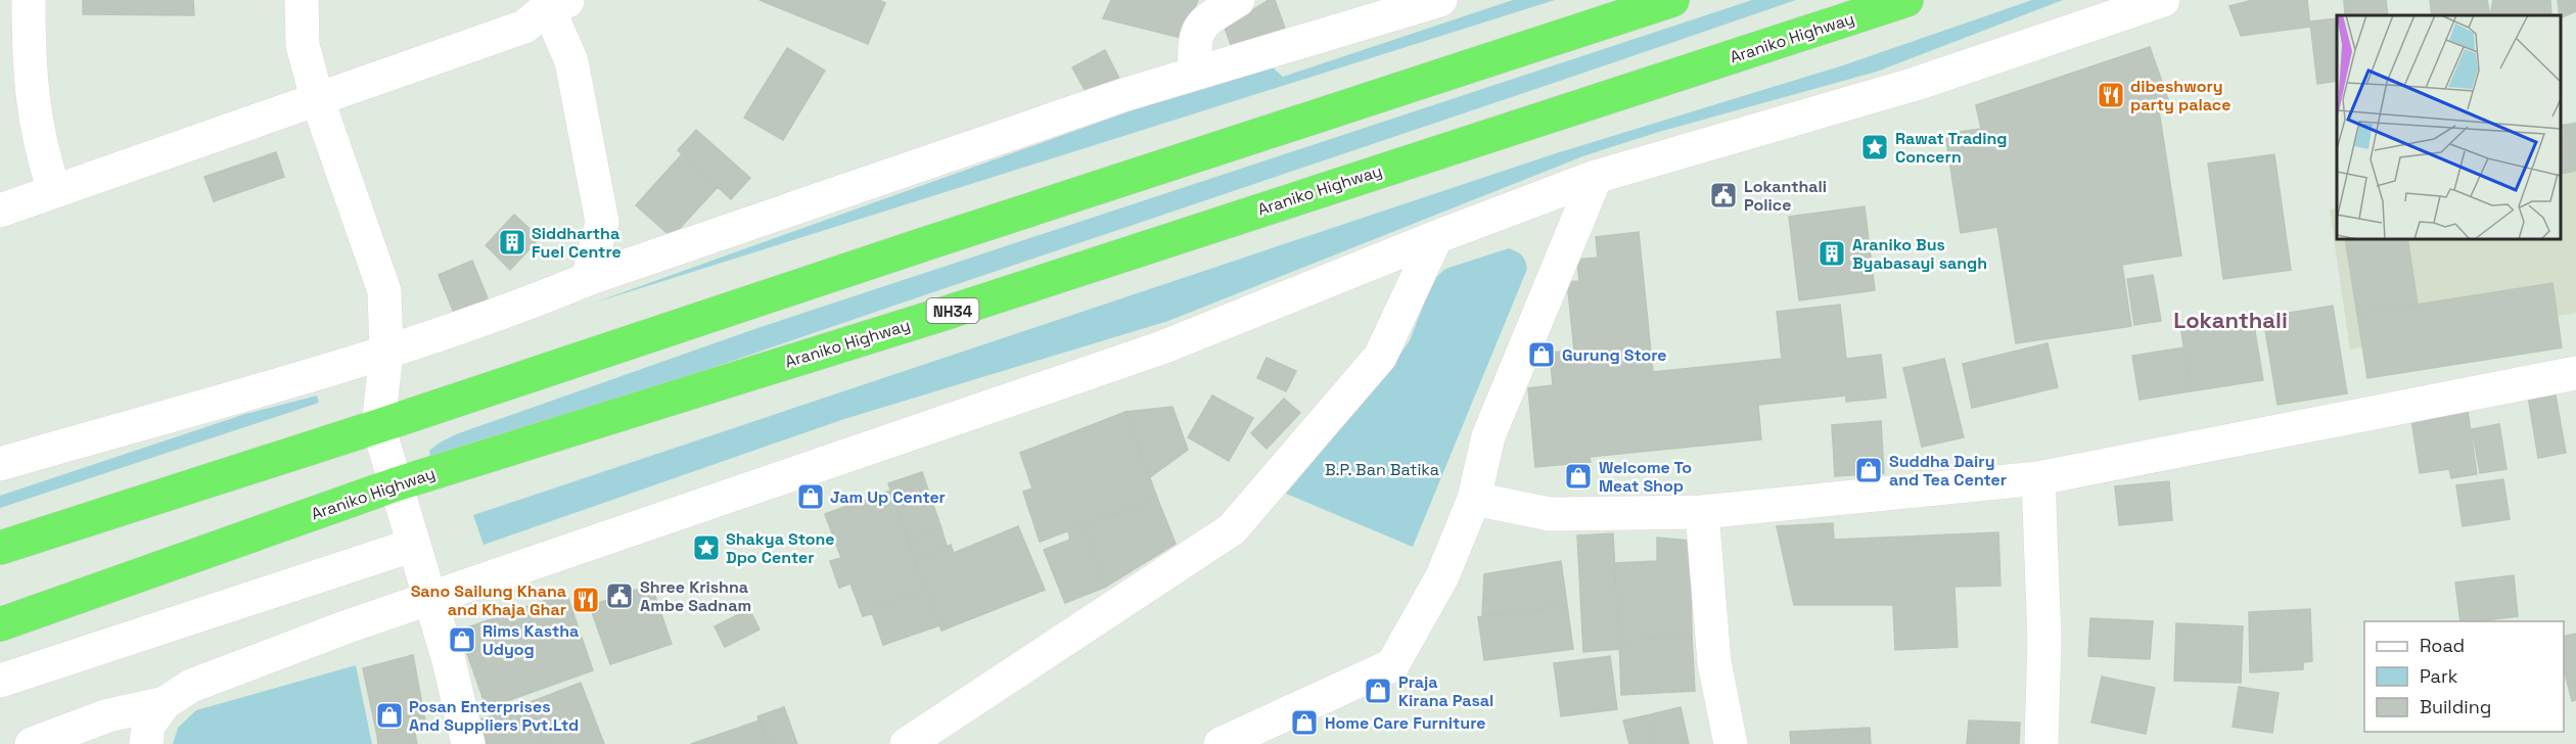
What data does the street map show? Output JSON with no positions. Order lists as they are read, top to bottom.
{
  "streets": {
    "highway": ["Araniko Highway", "NH34"]
  },
  "districts": ["Lokanthali"],
  "parks": ["B.P. Ban Batika"],
  "places": {
    "restaurant": ["dibeshwory party palace", "Sano Sailung Khana and Khaja Ghar"],
    "place": ["Rawat Trading Concern", "Shakya Stone Dpo Center"],
    "public building": ["Lokanthali Police", "Shree Krishna Ambe Sadnam"],
    "building": ["Siddhartha Fuel Centre", "Araniko Bus Byabasayi sangh"],
    "shop": [
      "Gurung Store",
      "Suddha Dairy and Tea Center",
      "Welcome To Meat Shop",
      "Jam Up Center",
      "Rims Kastha Udyog",
      "Praja Kirana Pasal",
      "Posan Enterprises And Suppliers Pvt.Ltd",
      "Home Care Furniture"
    ]
  },
  "legend": ["Road", "Park", "Building"]
}
